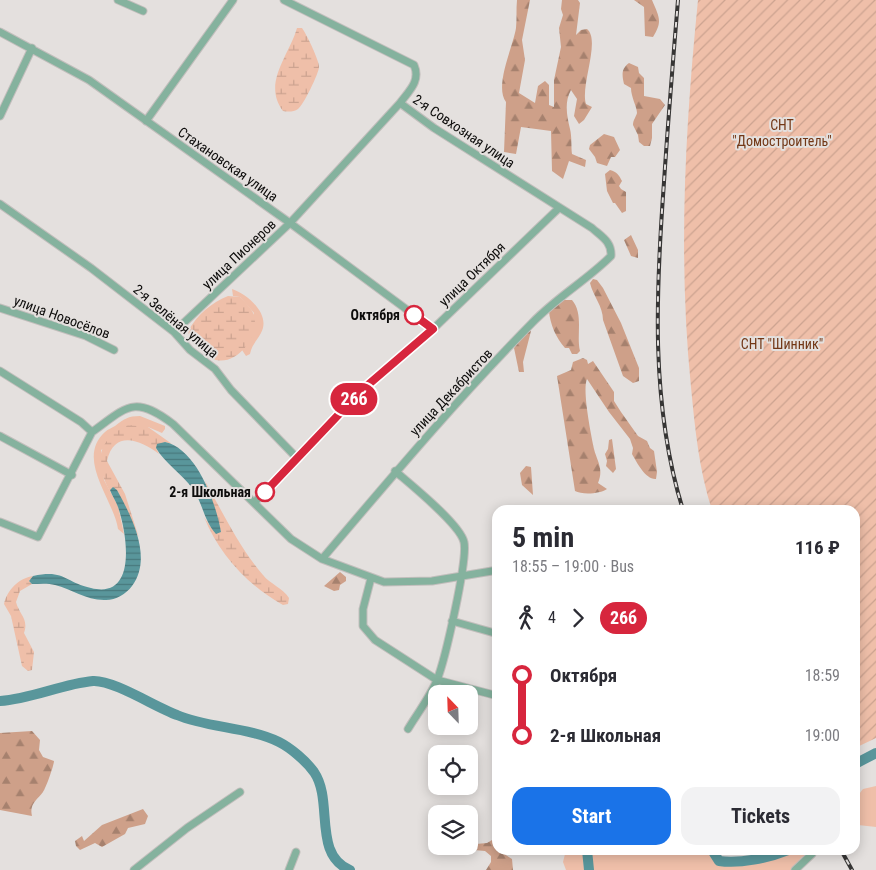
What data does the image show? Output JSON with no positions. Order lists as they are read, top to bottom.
{
  "streets": {
    "street": [
      "2-я Совхозная улица",
      "Стахановская улица",
      "улица Пионеров",
      "улица Октября",
      "улица Новосёлов",
      "2-я Зелёная улица",
      "улица Декабристов"
    ]
  },
  "crossings": [
    ["2-я Совхозная улица", "улица Пионеров"],
    ["2-я Совхозная улица", "улица Октября"],
    ["2-я Совхозная улица", "улица Декабристов"],
    ["Стахановская улица", "улица Пионеров"],
    ["Стахановская улица", "улица Октября"],
    ["улица Пионеров", "2-я Зелёная улица"],
    ["улица Октября", "2-я Зелёная улица"]
  ],
  "parks": ["СНТ \"Домостроитель\"", "СНТ \"Шинник\""],
  "places": ["Октября", "2-я Школьная"],
  "lines": ["bus line 26б"],
  "north": "top left",
  "page": {
    "on_map": "26б",
    "heading": ["5 min", "18:55 – 19:00 · Bus", "116 ₽"],
    "legs": ["4", "26б"],
    "list": [
      {
        "name": "Октября",
        "value": "18:59"
      },
      {
        "name": "2-я Школьная",
        "value": "19:00"
      }
    ],
    "buttons": ["Start", "Tickets"]
  }
}
